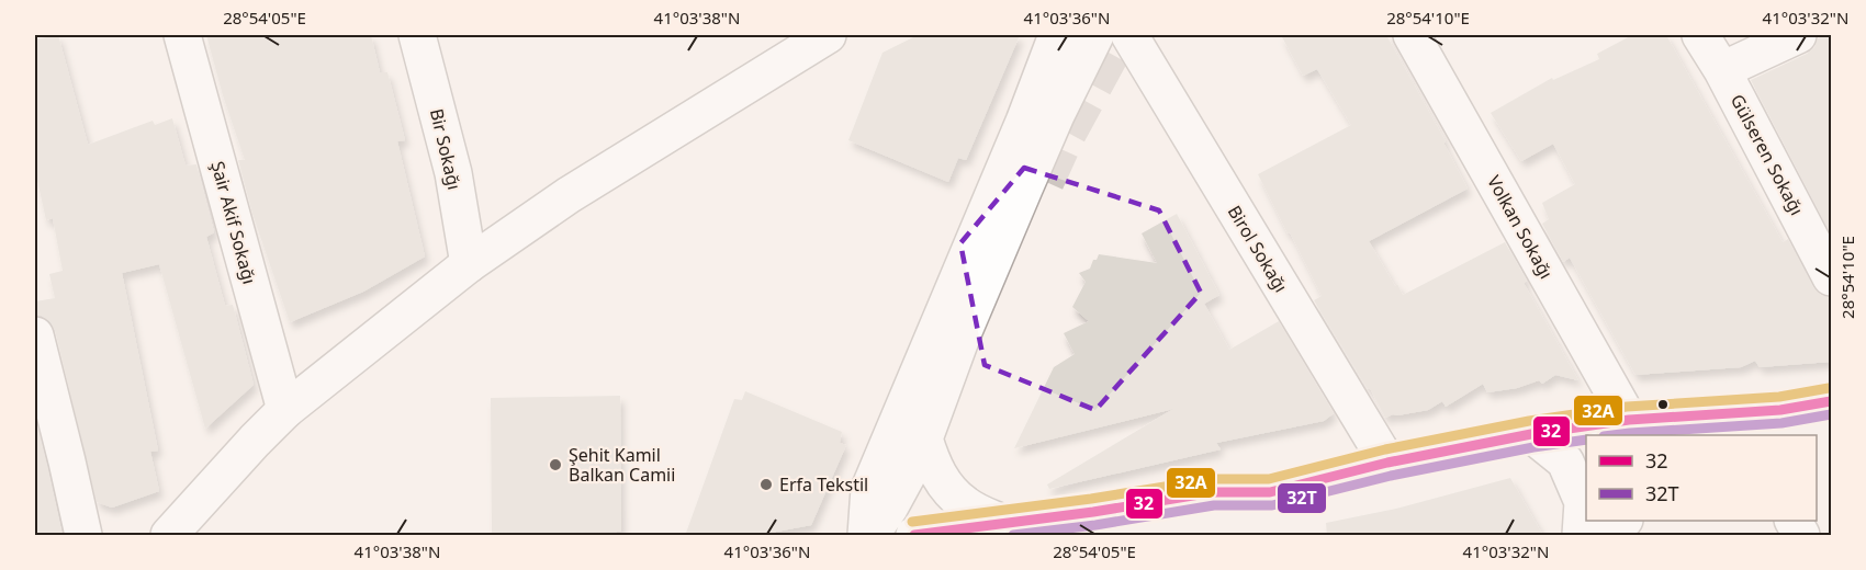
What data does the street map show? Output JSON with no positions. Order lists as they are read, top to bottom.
{
  "streets": {
    "street": [
      "Bir Sokağı",
      "Gülseren Sokağı",
      "Şair Akif Sokağı",
      "Volkan Sokağı",
      "Birol Sokağı"
    ]
  },
  "places": ["Şehit Kamil Balkan Camii", "Erfa Tekstil"],
  "lines": ["transit line 32A", "transit line 32", "transit line 32T"],
  "legend": ["32", "32T"],
  "coordinates": [
    "28°54'05\"E",
    "41°03'38\"N",
    "41°03'36\"N",
    "28°54'10\"E",
    "41°03'32\"N"
  ]
}
